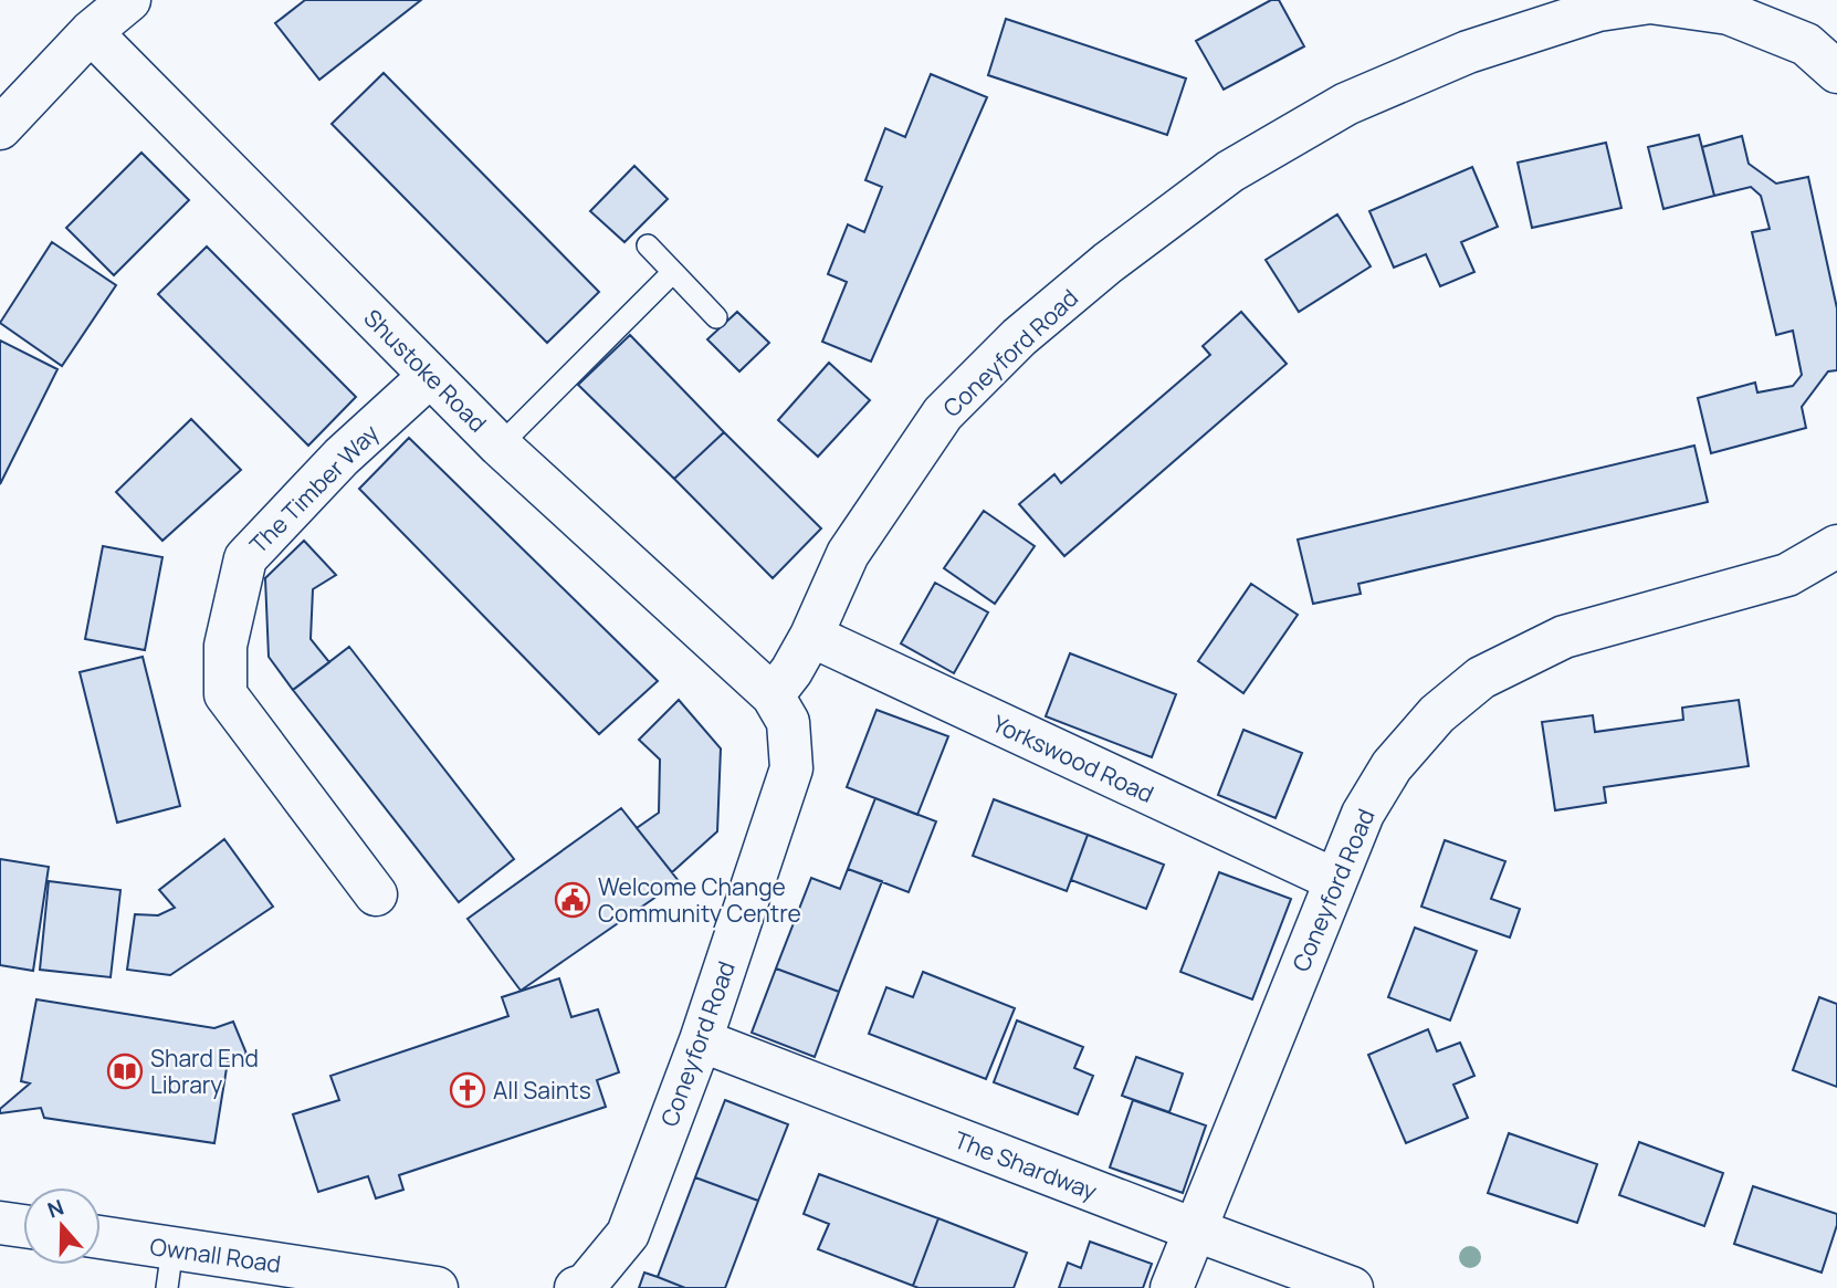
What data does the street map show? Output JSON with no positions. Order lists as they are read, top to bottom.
{
  "streets": {
    "street": [
      "Coneyford Road",
      "Shustoke Road",
      "The Timber Way",
      "Yorkswood Road",
      "The Shardway",
      "Ownall Road"
    ]
  },
  "crossings": [
    ["Coneyford Road", "Shustoke Road"],
    ["Coneyford Road", "Yorkswood Road"],
    ["Coneyford Road", "The Shardway"],
    ["Shustoke Road", "The Timber Way"]
  ],
  "places": {
    "public building": ["Welcome Change Community Centre"],
    "library": ["Shard End Library"],
    "church": ["All Saints"]
  },
  "north": "top"
}
